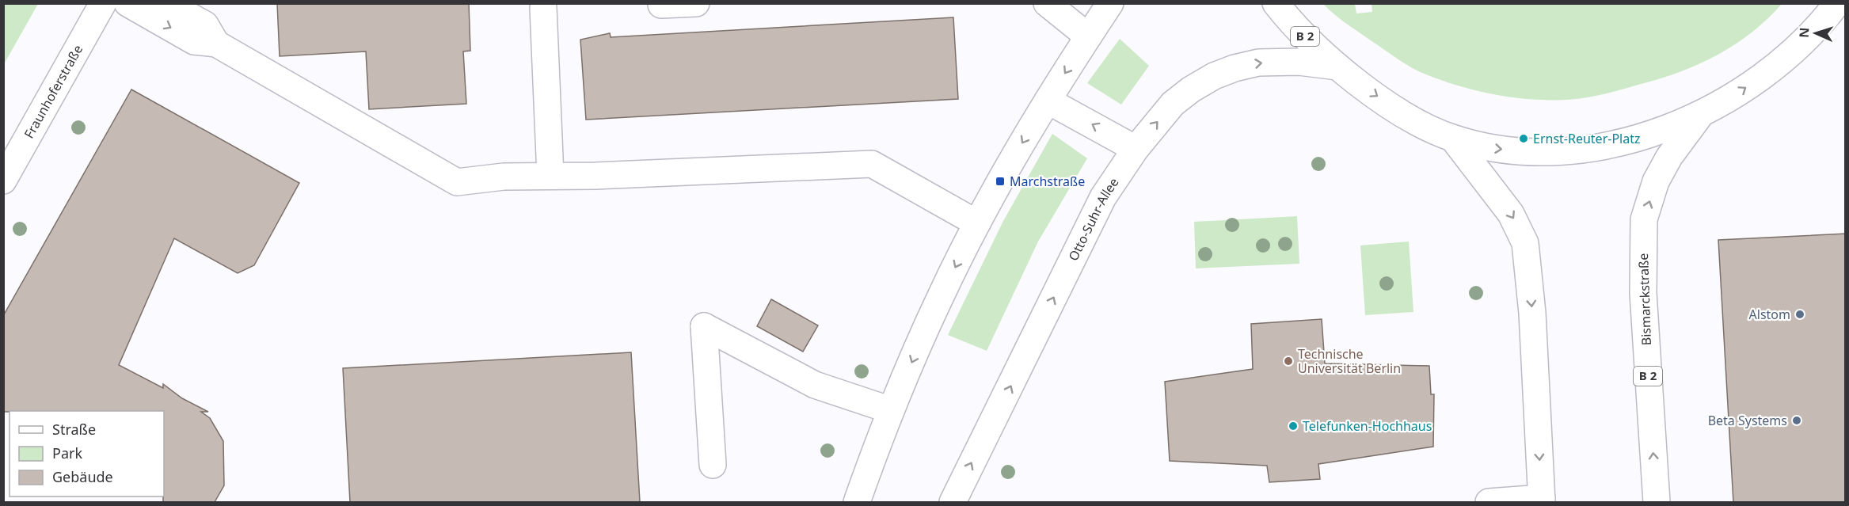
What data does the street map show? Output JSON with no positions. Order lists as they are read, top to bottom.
{
  "streets": {
    "main road": [
      "B 2",
      "Fraunhoferstraße",
      "Otto-Suhr-Allee",
      "Bismarckstraße"
    ]
  },
  "crossings": [
    ["B 2", "Otto-Suhr-Allee"],
    ["B 2", "Bismarckstraße"]
  ],
  "places": {
    "other": [
      "Ernst-Reuter-Platz",
      "Alstom",
      "Technische Universität Berlin",
      "Beta Systems",
      "Telefunken-Hochhaus"
    ],
    "transit": ["Marchstraße"]
  },
  "legend": ["Straße", "Park", "Gebäude"],
  "north": "left"
}
